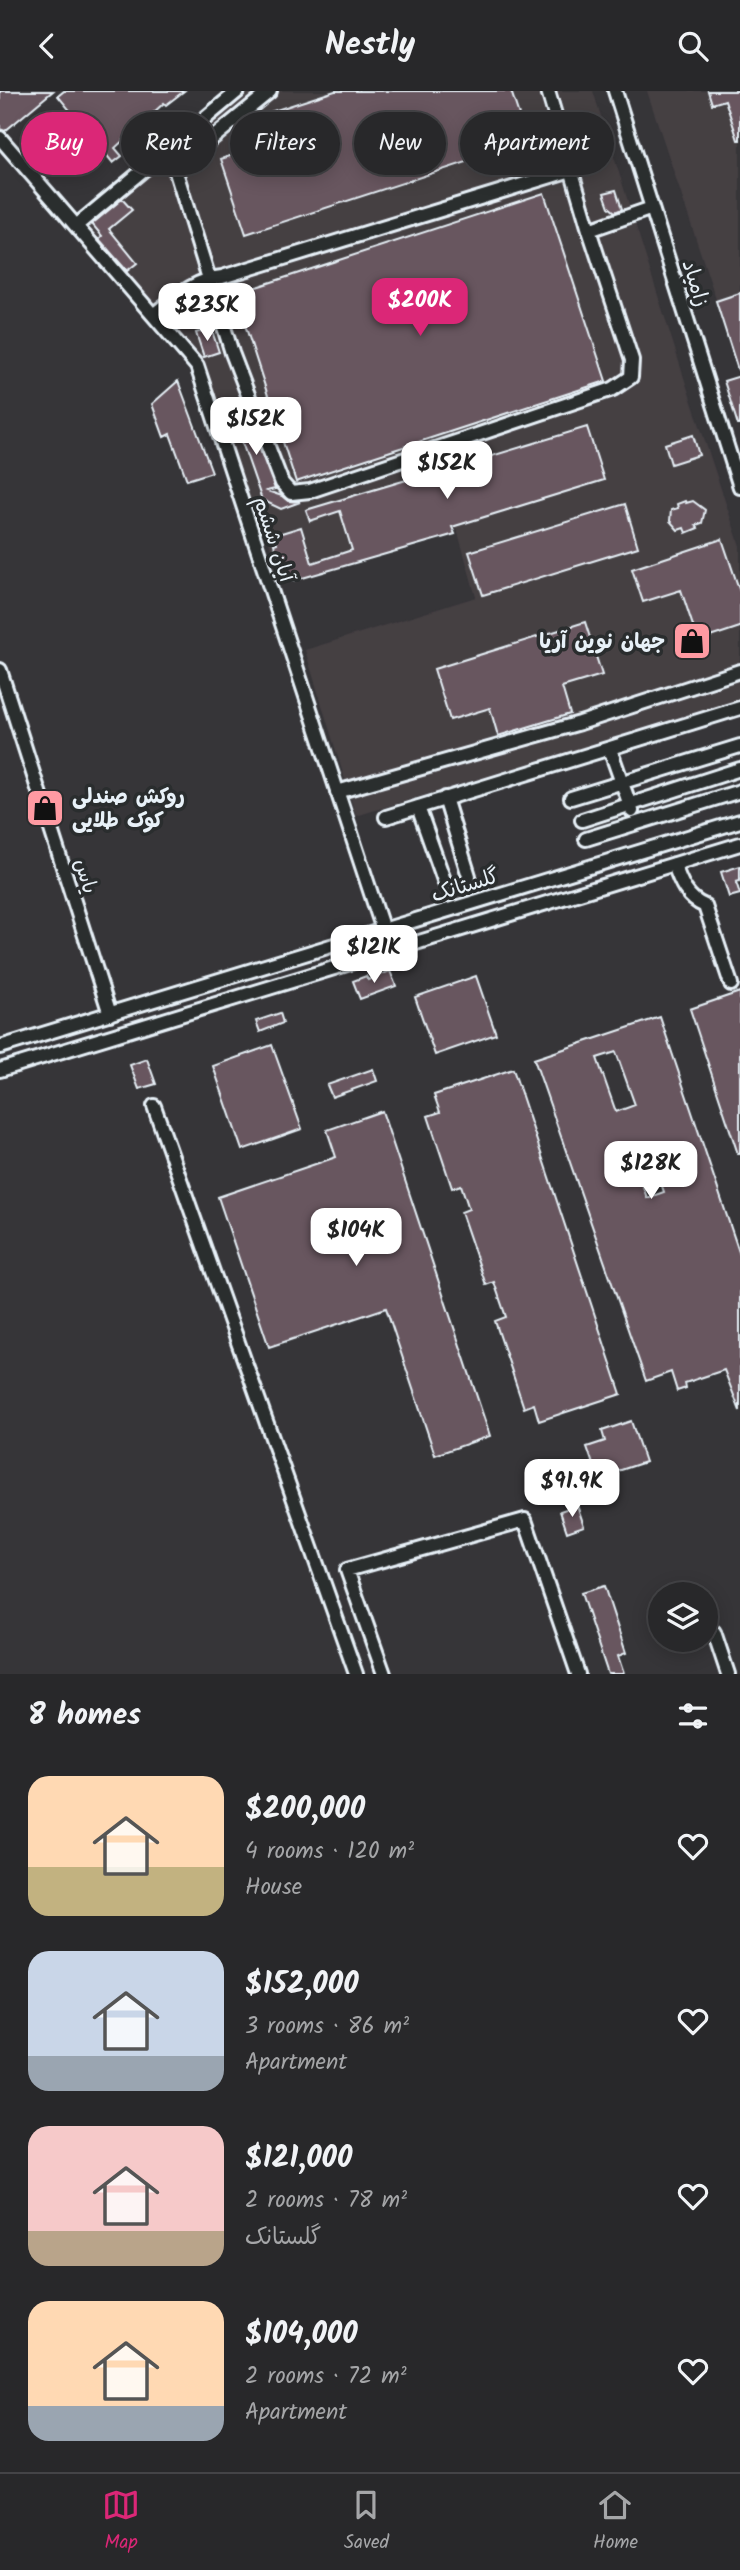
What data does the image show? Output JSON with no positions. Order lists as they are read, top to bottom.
{
  "streets": {
    "street": [
      "زامیاد",
      "آبان ششم",
      "یاس",
      "گلستانک"
    ]
  },
  "crossings": [
    ["آبان ششم", "گلستانک"],
    ["یاس", "گلستانک"]
  ],
  "places": {
    "shop": ["جهان نوین آریا", "روکش صندلی کوک طلایی"]
  },
  "page": {
    "header": "Nestly",
    "chip": [
      "Buy",
      "Rent",
      "Filters",
      "New",
      "Apartment"
    ],
    "price": [
      "$200K",
      "$235K",
      "$152K",
      "$152K",
      "$121K",
      "$128K",
      "$104K",
      "$91.9K"
    ],
    "heading": "8 homes",
    "list": [
      {
        "name": "$200,000",
        "note": "4 rooms · 120 m² · House"
      },
      {
        "name": "$152,000",
        "note": "3 rooms · 86 m² · Apartment"
      },
      {
        "name": "$121,000",
        "note": "2 rooms · 78 m² · گلستانک"
      },
      {
        "name": "$104,000",
        "note": "2 rooms · 72 m² · Apartment"
      }
    ],
    "tabs": ["Map", "Saved", "Home"]
  }
}
